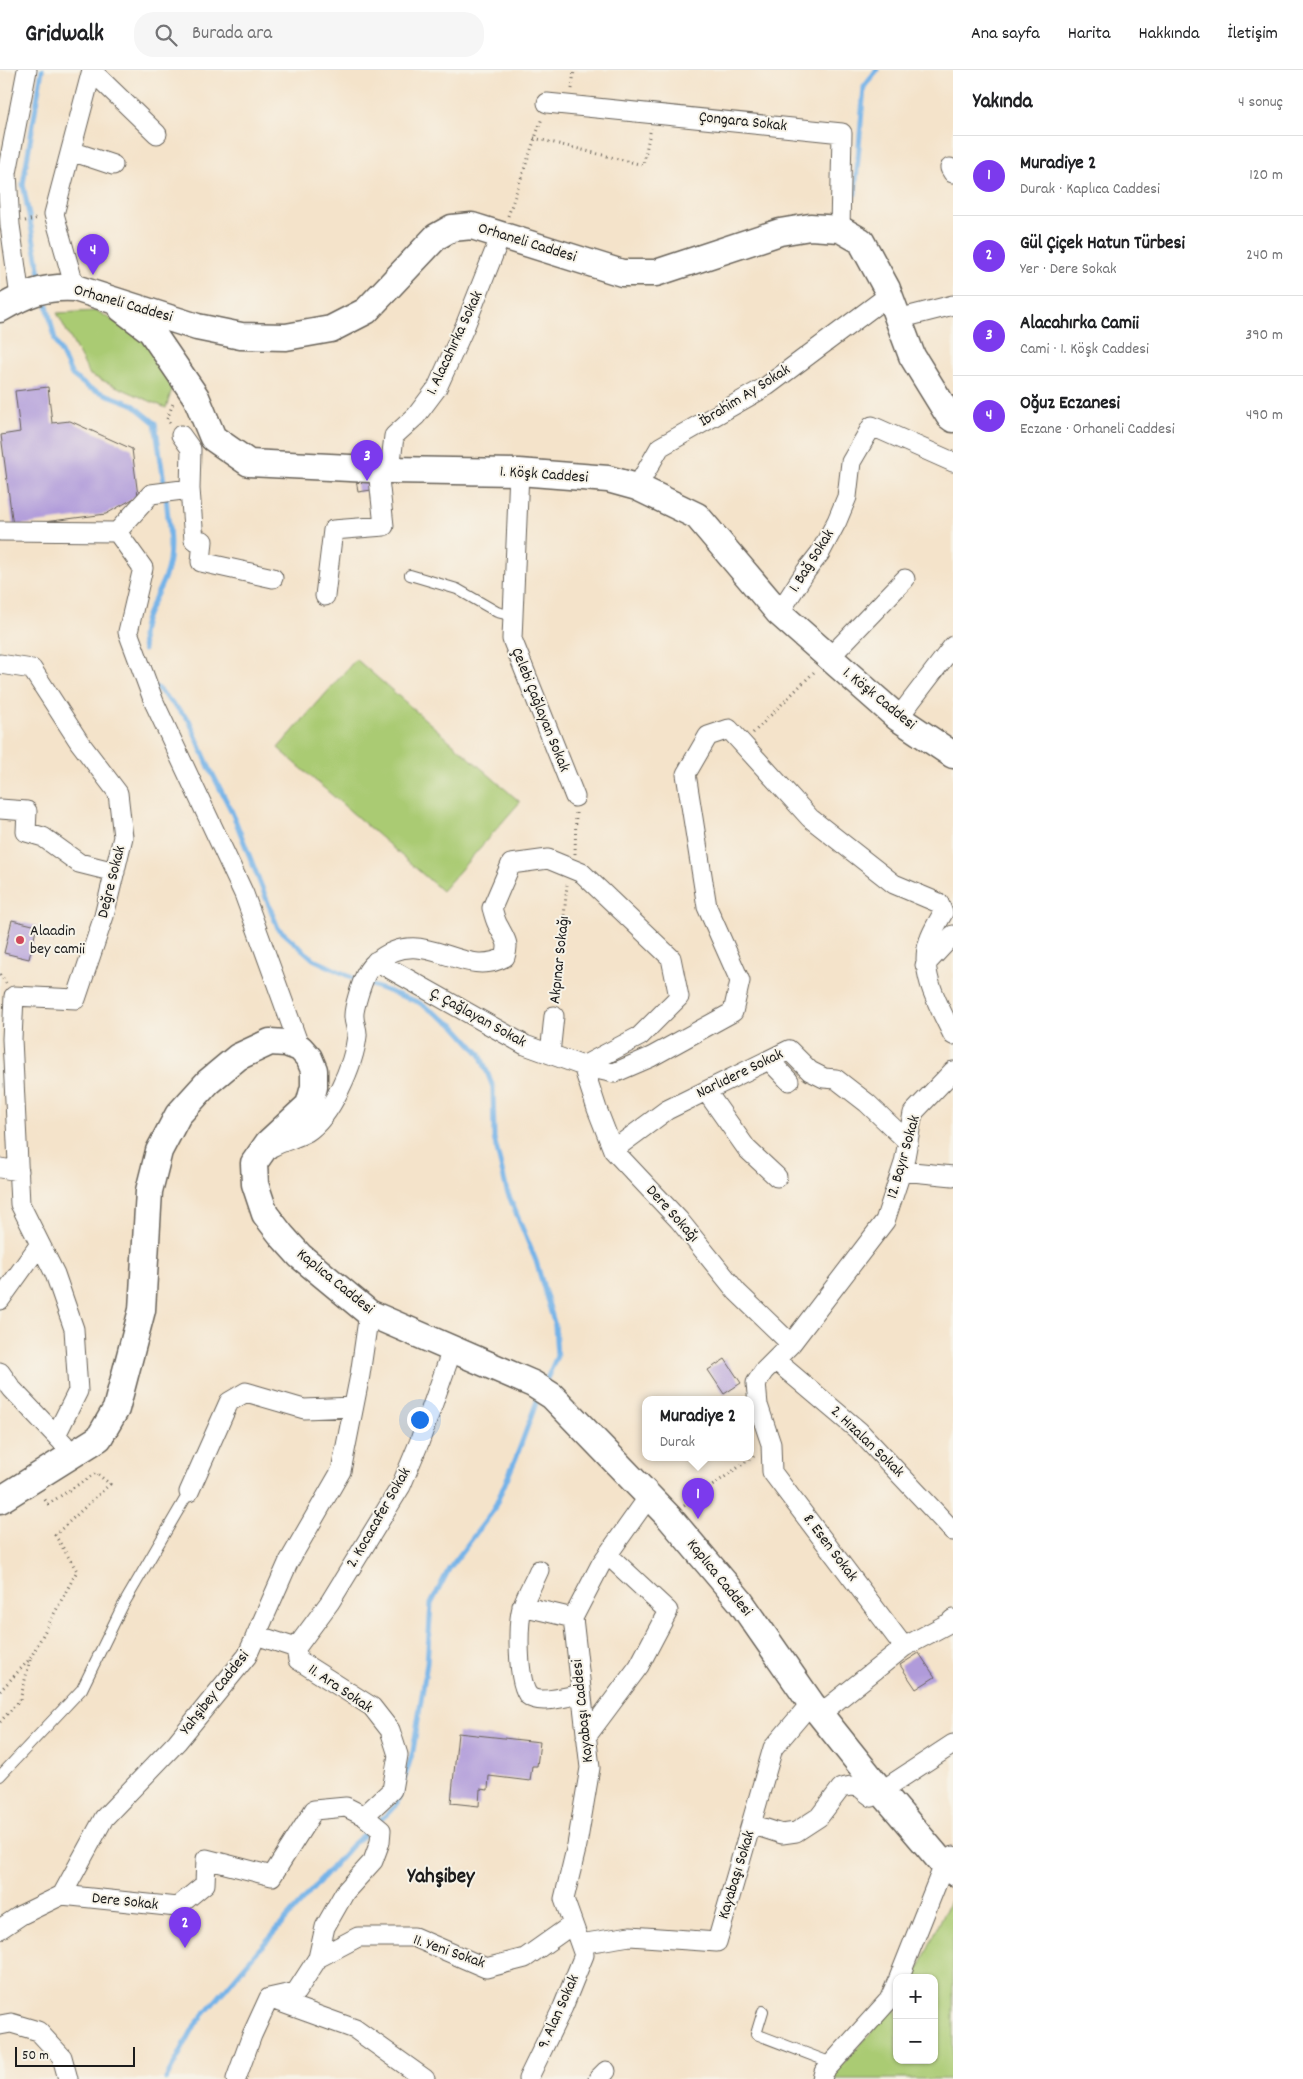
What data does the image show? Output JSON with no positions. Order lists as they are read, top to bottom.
{
  "streets": {
    "main road": ["Orhaneli Caddesi", "1. Köşk Caddesi", "Kaplıca Caddesi"],
    "street": [
      "Çongara Sokak",
      "1. Alacahırka Sokak",
      "İbrahim Ay Sokak",
      "1. Bağ Sokak",
      "Çelebi Çağlayan Sokak",
      "Değre Sokak",
      "Akpınar Sokağı",
      "Ç. Çağlayan Sokak",
      "Narlıdere Sokak",
      "12. Bayır Sokak",
      "Dere Sokağı",
      "2. Hızalan Sokak",
      "2. Kocacafer Sokak",
      "8. Esen Sokak",
      "11. Ara Sokak",
      "Yahşibey Caddesi",
      "Kayabaşı Caddesi",
      "Kayabaşı Sokak",
      "Dere Sokak",
      "11. Yeni Sokak",
      "9. Alan Sokak"
    ]
  },
  "crossings": [
    ["Çongara Sokak", "Orhaneli Caddesi"],
    ["Orhaneli Caddesi", "1. Alacahırka Sokak"],
    ["Orhaneli Caddesi", "İbrahim Ay Sokak"],
    ["Orhaneli Caddesi", "1. Köşk Caddesi"],
    ["1. Alacahırka Sokak", "1. Köşk Caddesi"],
    ["İbrahim Ay Sokak", "1. Köşk Caddesi"],
    ["1. Köşk Caddesi", "1. Bağ Sokak"],
    ["1. Köşk Caddesi", "Çelebi Çağlayan Sokak"],
    ["Çelebi Çağlayan Sokak", "Akpınar Sokağı"],
    ["Akpınar Sokağı", "Ç. Çağlayan Sokak"],
    ["Ç. Çağlayan Sokak", "Dere Sokağı"],
    ["Narlıdere Sokak", "12. Bayır Sokak"],
    ["Narlıdere Sokak", "Dere Sokağı"],
    ["12. Bayır Sokak", "Dere Sokağı"],
    ["12. Bayır Sokak", "2. Hızalan Sokak"],
    ["12. Bayır Sokak", "8. Esen Sokak"],
    ["Kaplıca Caddesi", "2. Kocacafer Sokak"],
    ["Kaplıca Caddesi", "Yahşibey Caddesi"],
    ["Kaplıca Caddesi", "Kayabaşı Sokak"],
    ["2. Hızalan Sokak", "8. Esen Sokak"],
    ["2. Kocacafer Sokak", "11. Ara Sokak"],
    ["11. Ara Sokak", "Yahşibey Caddesi"],
    ["11. Ara Sokak", "Dere Sokak"],
    ["Yahşibey Caddesi", "Dere Sokak"],
    ["Kayabaşı Caddesi", "Kayabaşı Sokak"],
    ["Kayabaşı Caddesi", "11. Yeni Sokak"],
    ["Kayabaşı Caddesi", "9. Alan Sokak"],
    ["Kayabaşı Sokak", "9. Alan Sokak"],
    ["Dere Sokak", "11. Yeni Sokak"]
  ],
  "districts": ["Yahşibey"],
  "places": ["Alaadin bey camii"],
  "scale_bar": "50 m",
  "page": {
    "header": "Gridwalk",
    "search": "Burada ara",
    "nav": [
      "Ana sayfa",
      "Harita",
      "Hakkında",
      "İletişim"
    ],
    "heading": ["Yakında", "4 sonuç"],
    "list": [
      {
        "mark": "1",
        "name": "Muradiye 2",
        "note": "Durak · Kaplıca Caddesi",
        "value": "120 m"
      },
      {
        "mark": "2",
        "name": "Gül Çiçek Hatun Türbesi",
        "note": "Yer · Dere Sokak",
        "value": "240 m"
      },
      {
        "mark": "3",
        "name": "Alacahırka Camii",
        "note": "Cami · 1. Köşk Caddesi",
        "value": "390 m"
      },
      {
        "mark": "4",
        "name": "Oğuz Eczanesi",
        "note": "Eczane · Orhaneli Caddesi",
        "value": "490 m"
      }
    ],
    "pins": [
      "4",
      "3",
      "1",
      "2"
    ],
    "popup": ["Muradiye 2", "Durak"],
    "map_buttons": ["+", "−"],
    "scale": "50 m"
  }
}
